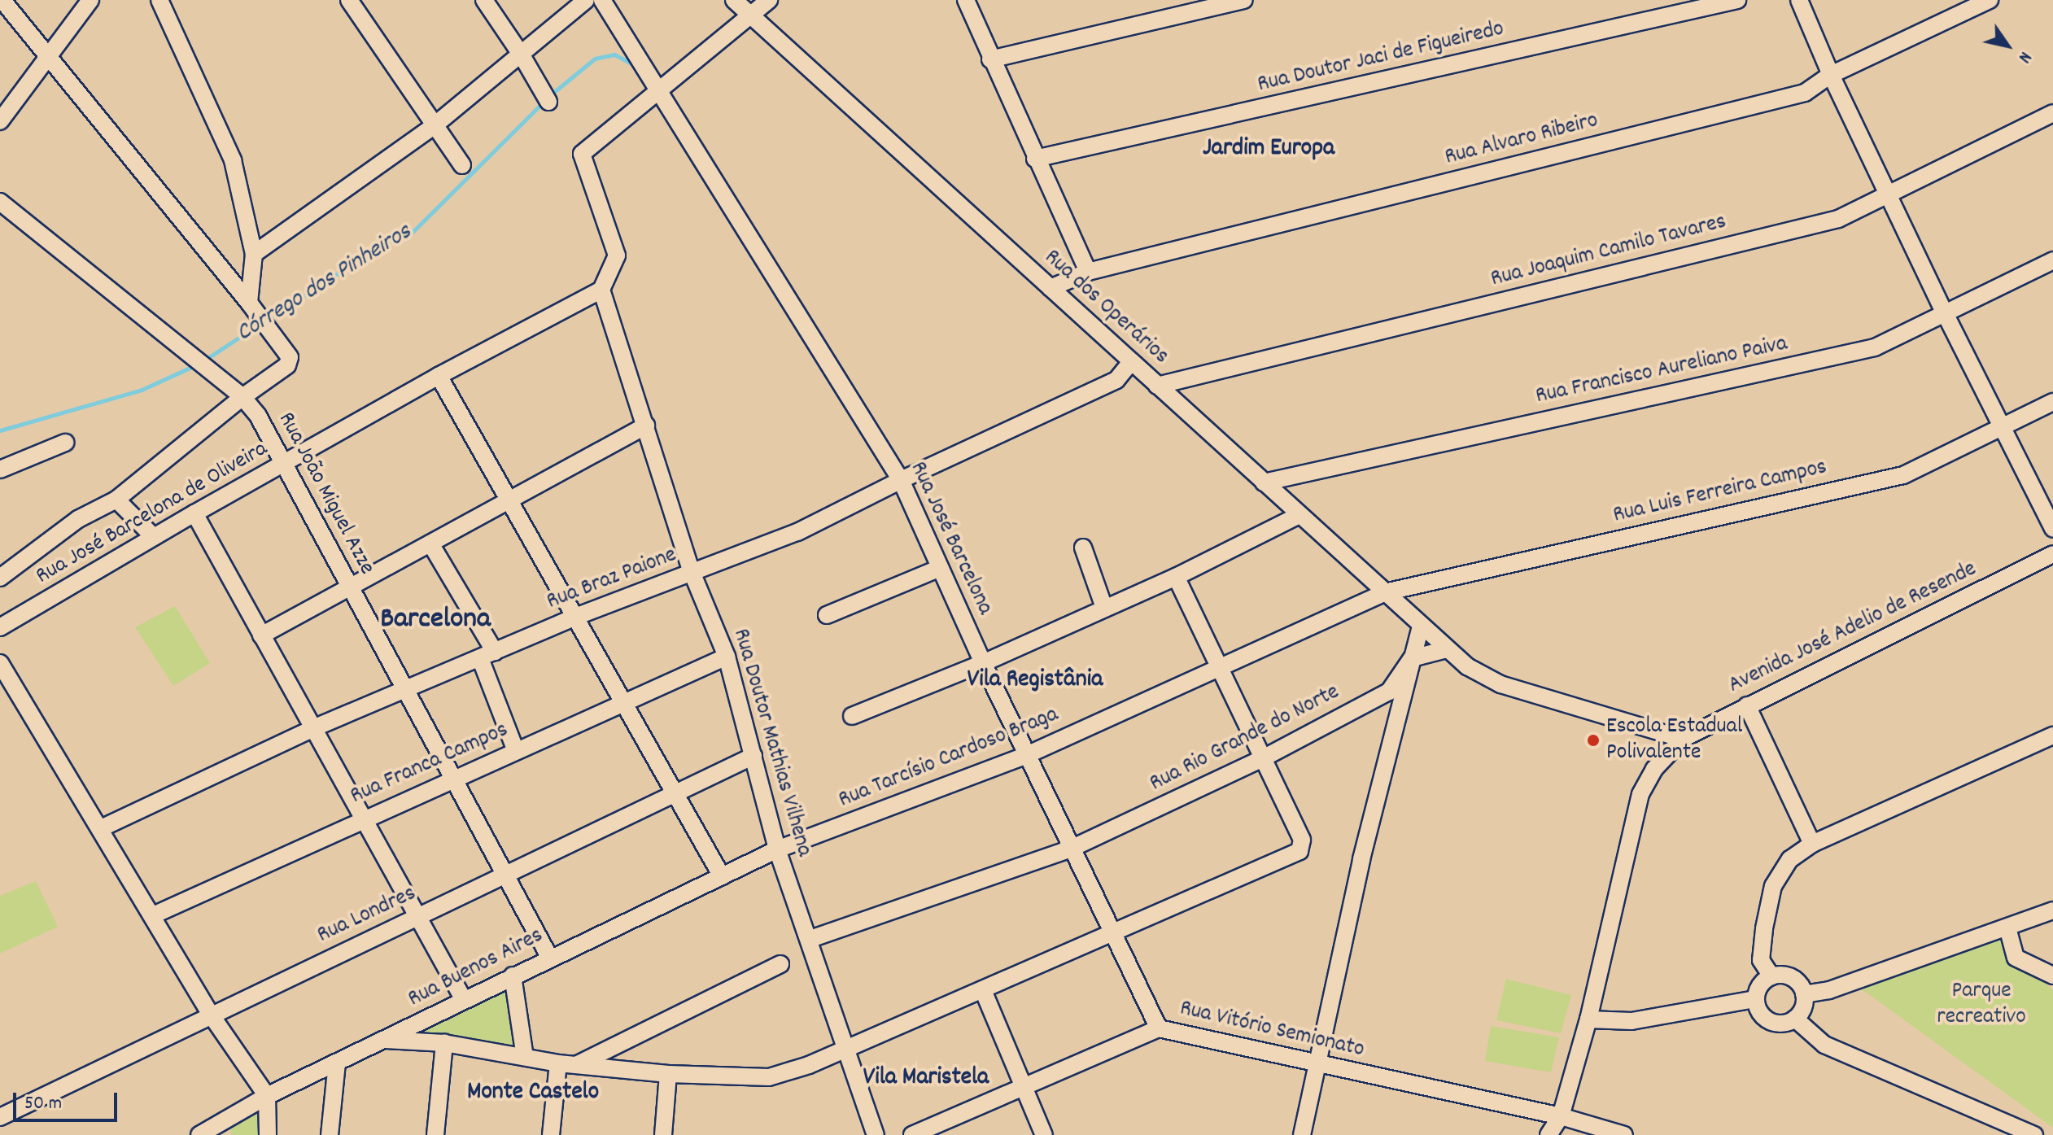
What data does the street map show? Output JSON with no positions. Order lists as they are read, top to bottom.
{
  "streets": {
    "street": [
      "Rua Doutor Jaci de Figueiredo",
      "Rua Alvaro Ribeiro",
      "Rua Joaquim Camilo Tavares",
      "Rua dos Operários",
      "Rua Francisco Aureliano Paiva",
      "Rua Luis Ferreira Campos",
      "Rua João Miguel Azze",
      "Rua José Barcelona de Oliveira",
      "Rua José Barcelona",
      "Rua Braz Paione",
      "Avenida José Adelio de Resende",
      "Rua Rio Grande do Norte",
      "Rua Doutor Mathias Vilhena",
      "Rua Tarcísio Cardoso Braga",
      "Rua Franca Campos",
      "Rua Londres",
      "Rua Buenos Aires",
      "Rua Vitório Semionato"
    ]
  },
  "crossings": [
    ["Rua Alvaro Ribeiro", "Rua dos Operários"],
    ["Rua Joaquim Camilo Tavares", "Rua dos Operários"],
    ["Rua dos Operários", "Rua Francisco Aureliano Paiva"],
    ["Rua dos Operários", "Rua Luis Ferreira Campos"],
    ["Rua dos Operários", "Rua Braz Paione"],
    ["Rua dos Operários", "Rua Tarcísio Cardoso Braga"],
    ["Rua Luis Ferreira Campos", "Rua Tarcísio Cardoso Braga"],
    ["Rua João Miguel Azze", "Rua José Barcelona de Oliveira"],
    ["Rua João Miguel Azze", "Rua Braz Paione"],
    ["Rua João Miguel Azze", "Rua Franca Campos"],
    ["Rua João Miguel Azze", "Rua Londres"],
    ["Rua João Miguel Azze", "Rua Buenos Aires"],
    ["Rua José Barcelona de Oliveira", "Rua Doutor Mathias Vilhena"],
    ["Rua José Barcelona", "Rua Braz Paione"],
    ["Rua José Barcelona", "Rua Rio Grande do Norte"],
    ["Rua José Barcelona", "Rua Tarcísio Cardoso Braga"],
    ["Rua José Barcelona", "Rua Vitório Semionato"],
    ["Rua Braz Paione", "Rua Doutor Mathias Vilhena"],
    ["Avenida José Adelio de Resende", "Rua Vitório Semionato"],
    ["Rua Rio Grande do Norte", "Rua Doutor Mathias Vilhena"],
    ["Rua Doutor Mathias Vilhena", "Rua Tarcísio Cardoso Braga"],
    ["Rua Doutor Mathias Vilhena", "Rua Franca Campos"],
    ["Rua Doutor Mathias Vilhena", "Rua Londres"],
    ["Rua Doutor Mathias Vilhena", "Rua Buenos Aires"],
    ["Rua Tarcísio Cardoso Braga", "Rua Buenos Aires"]
  ],
  "districts": [
    "Jardim Europa",
    "Barcelona",
    "Vila Registânia",
    "Vila Maristela",
    "Monte Castelo"
  ],
  "water": ["Córrego dos Pinheiros"],
  "parks": ["Parque recreativo"],
  "places": ["Escola Estadual Polivalente"],
  "scale_bar": "50 m",
  "north": "bottom right"
}
